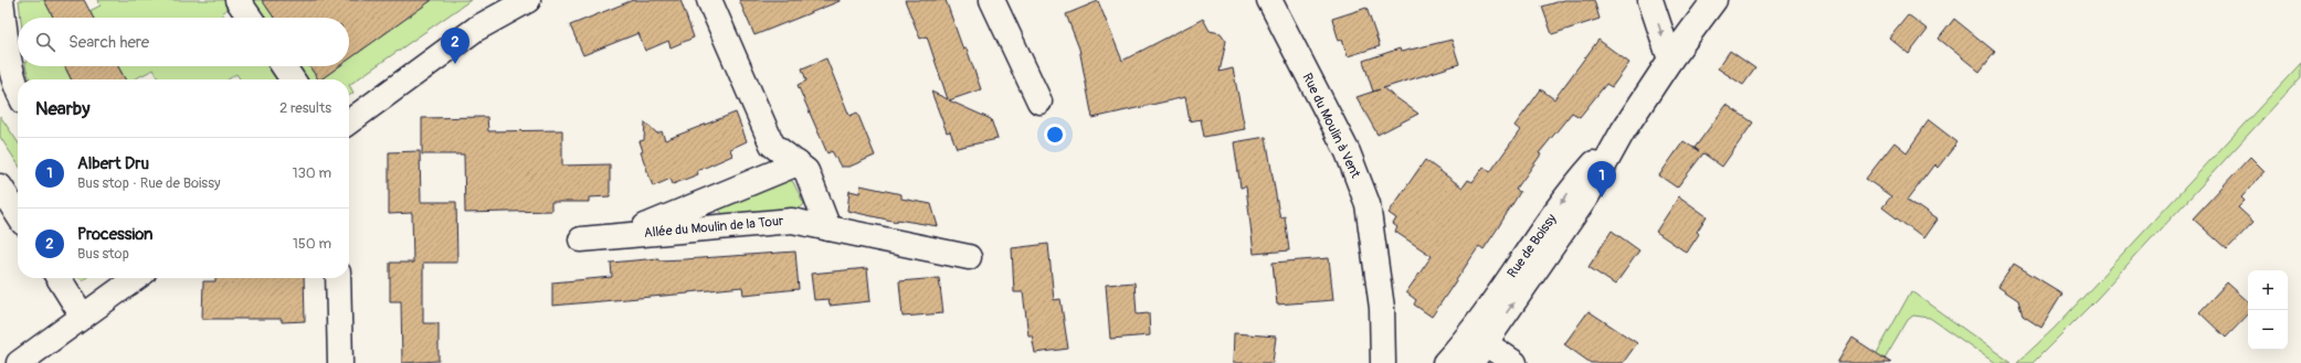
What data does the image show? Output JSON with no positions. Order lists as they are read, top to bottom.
{
  "streets": {
    "street": ["Rue du Moulin à Vent", "Allée du Moulin de la Tour", "Rue de Boissy"]
  },
  "page": {
    "search": "Search here",
    "pins": ["2", "1"],
    "heading": ["Nearby", "2 results"],
    "list": [
      {
        "mark": "1",
        "name": "Albert Dru",
        "note": "Bus stop · Rue de Boissy",
        "value": "130 m"
      },
      {
        "mark": "2",
        "name": "Procession",
        "note": "Bus stop",
        "value": "150 m"
      }
    ],
    "map_buttons": ["+", "−"]
  }
}
